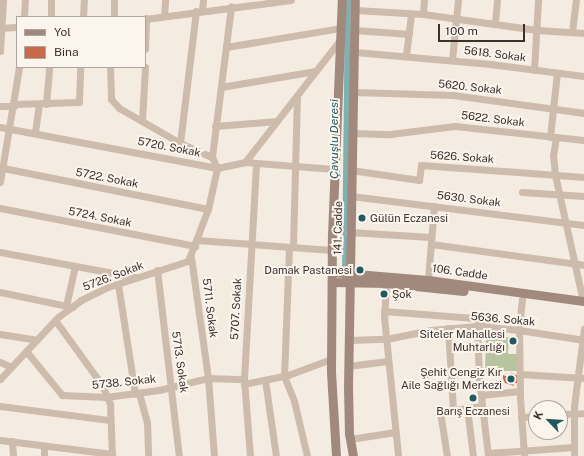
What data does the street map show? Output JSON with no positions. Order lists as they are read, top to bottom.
{
  "streets": {
    "street": [
      "5618. Sokak",
      "5620. Sokak",
      "5622. Sokak",
      "5720. Sokak",
      "5626. Sokak",
      "5722. Sokak",
      "5630. Sokak",
      "5724. Sokak",
      "141. Cadde",
      "106. Cadde",
      "5726. Sokak",
      "5711. Sokak",
      "5707. Sokak",
      "5636. Sokak",
      "5713. Sokak",
      "5738. Sokak"
    ]
  },
  "crossings": [
    ["5618. Sokak", "141. Cadde"],
    ["5620. Sokak", "141. Cadde"],
    ["5622. Sokak", "141. Cadde"],
    ["5720. Sokak", "141. Cadde"],
    ["5720. Sokak", "5711. Sokak"],
    ["5720. Sokak", "5707. Sokak"],
    ["5626. Sokak", "141. Cadde"],
    ["5722. Sokak", "5711. Sokak"],
    ["5630. Sokak", "141. Cadde"],
    ["5724. Sokak", "141. Cadde"],
    ["5724. Sokak", "5711. Sokak"],
    ["5724. Sokak", "5707. Sokak"],
    ["141. Cadde", "106. Cadde"],
    ["141. Cadde", "5636. Sokak"],
    ["141. Cadde", "5738. Sokak"],
    ["5726. Sokak", "5711. Sokak"],
    ["5726. Sokak", "5713. Sokak"],
    ["5726. Sokak", "5738. Sokak"],
    ["5711. Sokak", "5738. Sokak"],
    ["5707. Sokak", "5738. Sokak"],
    ["5713. Sokak", "5738. Sokak"]
  ],
  "water": ["Çavuşlu Deresi"],
  "places": [
    "Gülün Eczanesi",
    "Damak Pastanesi",
    "Şok",
    "Siteler Mahallesi Muhtarlığı",
    "Şehit Cengiz Kır Aile Sağlığı Merkezi",
    "Barış Eczanesi"
  ],
  "legend": ["Yol", "Bina"],
  "scale_bar": "100 m",
  "north": "top left"
}
